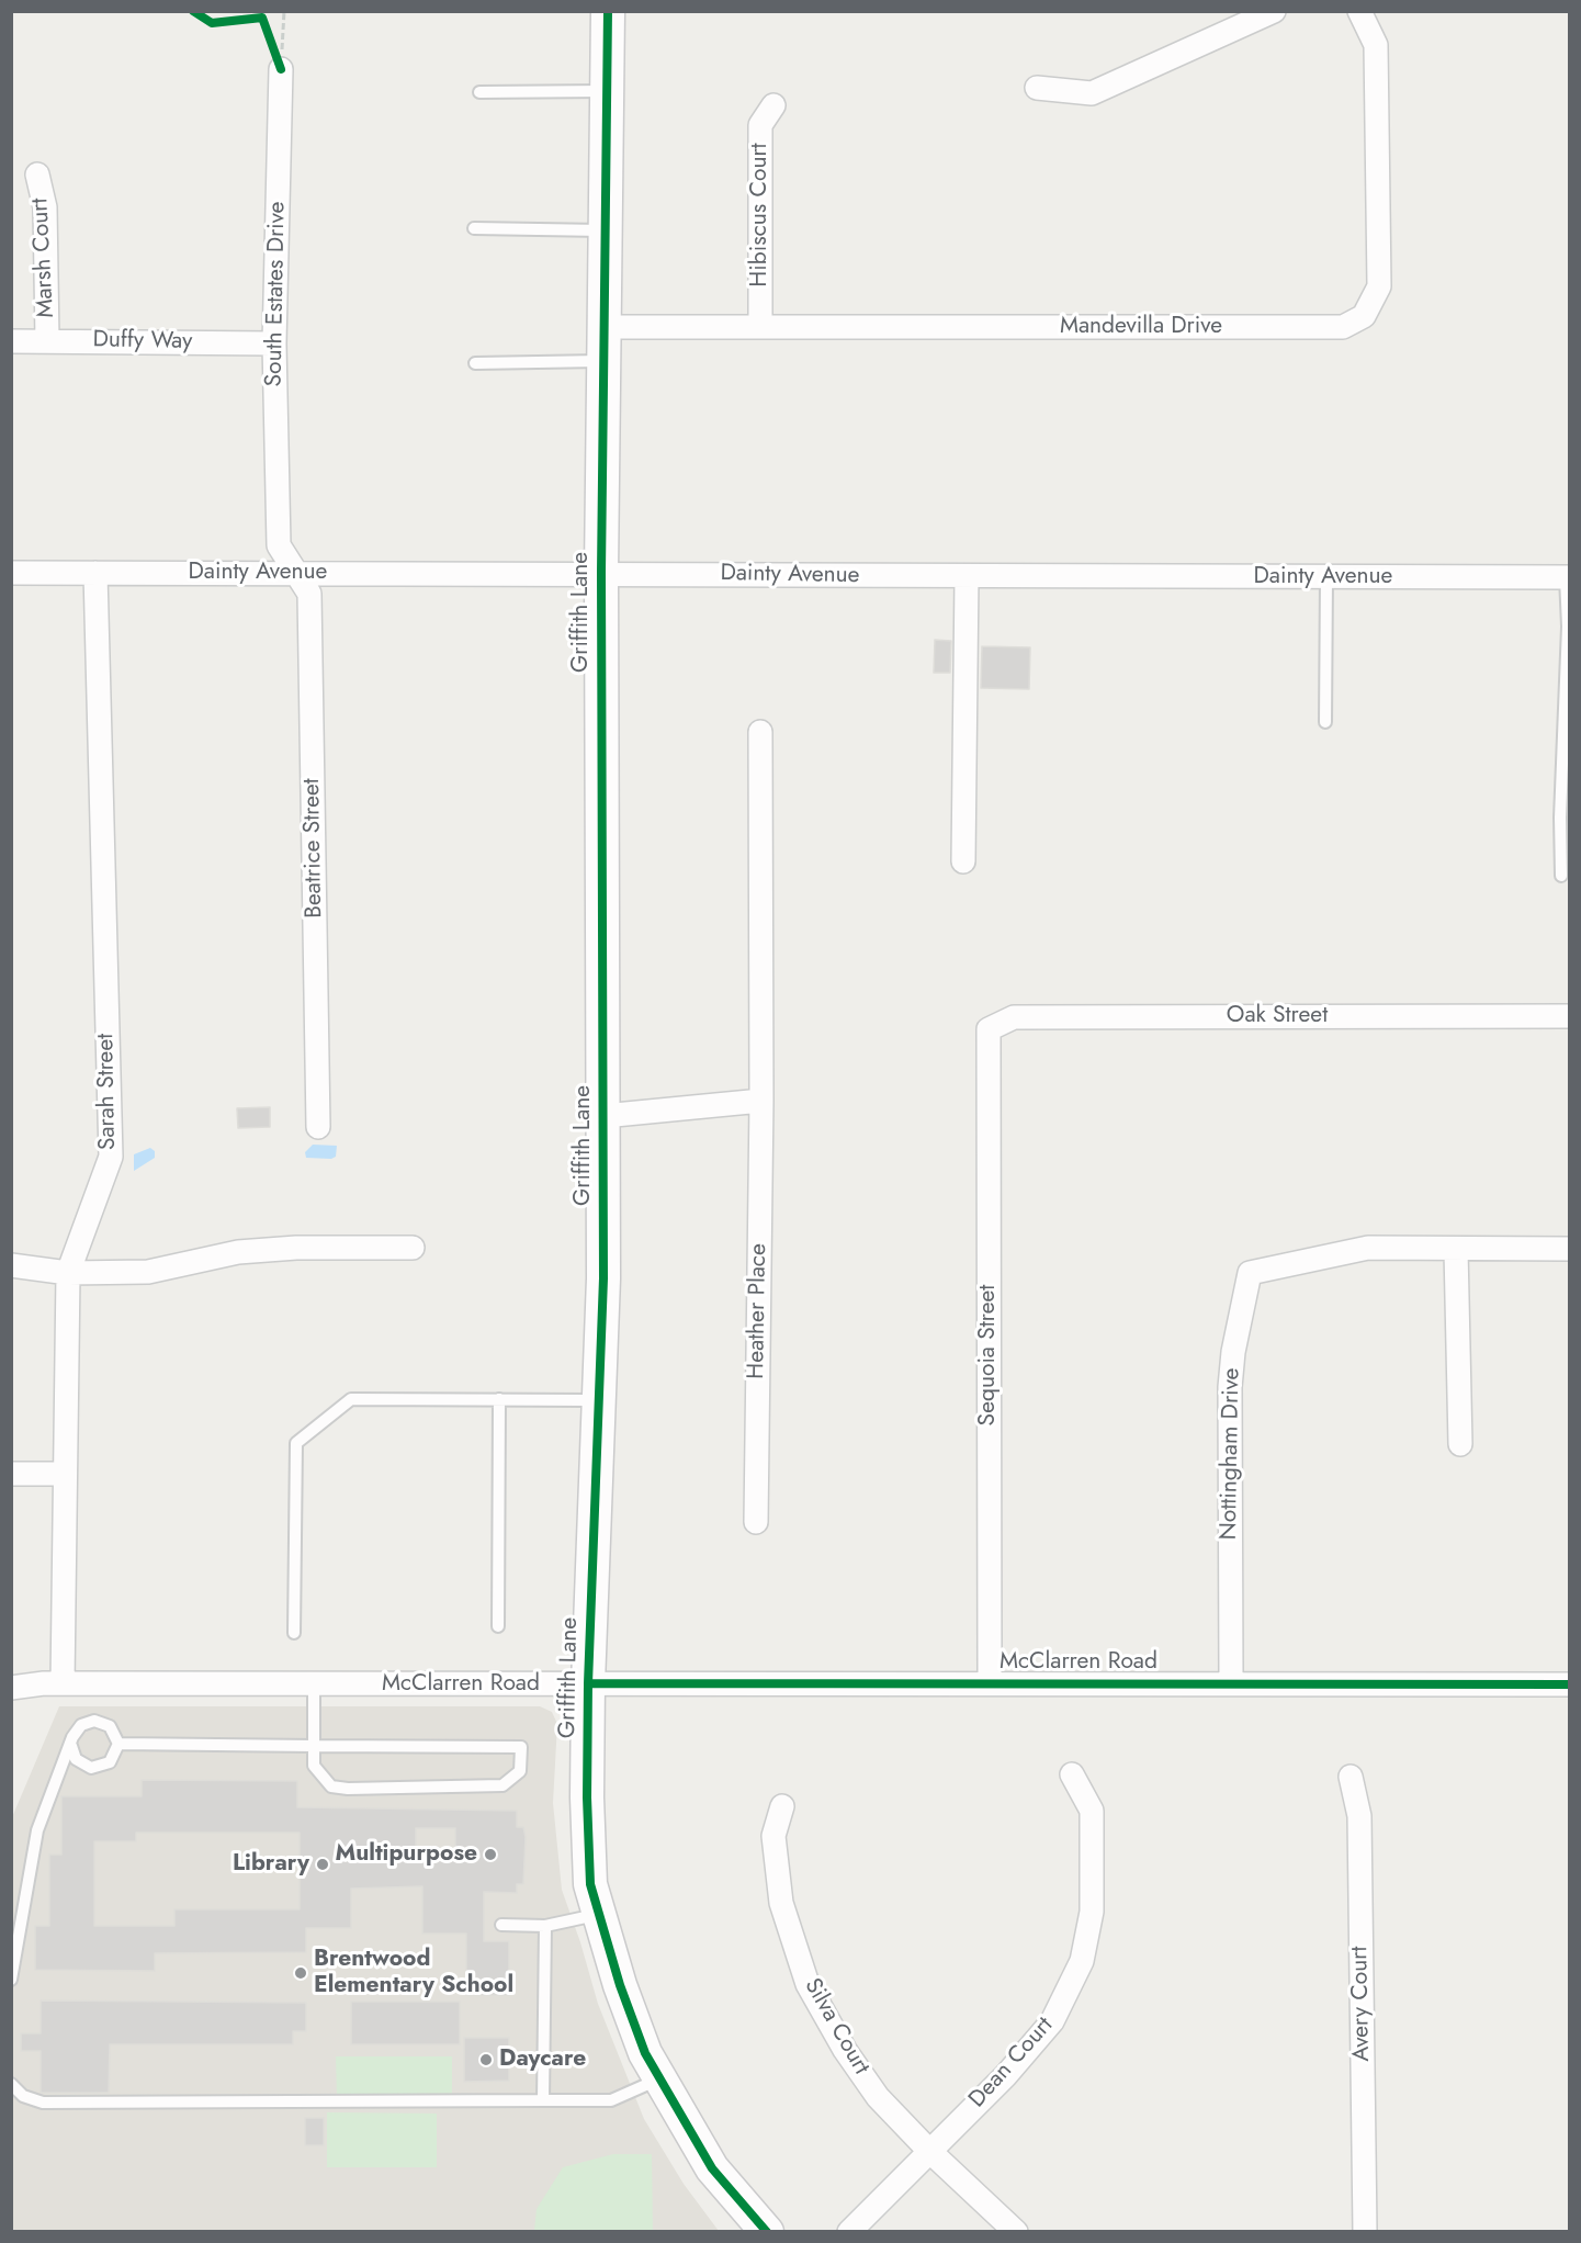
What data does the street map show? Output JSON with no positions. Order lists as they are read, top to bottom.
{
  "streets": {
    "street": [
      "Hibiscus Court",
      "Marsh Court",
      "South Estates Drive",
      "Mandevilla Drive",
      "Duffy Way",
      "Dainty Avenue",
      "Griffith Lane",
      "Beatrice Street",
      "Oak Street",
      "Sarah Street",
      "Heather Place",
      "Sequoia Street",
      "Nottingham Drive",
      "McClarren Road",
      "Avery Court",
      "Silva Court",
      "Dean Court"
    ]
  },
  "crossings": [
    ["Hibiscus Court", "Mandevilla Drive"],
    ["Marsh Court", "Duffy Way"],
    ["South Estates Drive", "Duffy Way"],
    ["South Estates Drive", "Dainty Avenue"],
    ["South Estates Drive", "Beatrice Street"],
    ["Mandevilla Drive", "Griffith Lane"],
    ["Dainty Avenue", "Griffith Lane"],
    ["Dainty Avenue", "Beatrice Street"],
    ["Dainty Avenue", "Sarah Street"],
    ["Griffith Lane", "McClarren Road"],
    ["Oak Street", "Sequoia Street"],
    ["Sarah Street", "McClarren Road"],
    ["Sequoia Street", "McClarren Road"],
    ["Nottingham Drive", "McClarren Road"],
    ["Silva Court", "Dean Court"]
  ],
  "places": [
    "Multipurpose",
    "Library",
    "Brentwood Elementary School",
    "Daycare"
  ]
}
